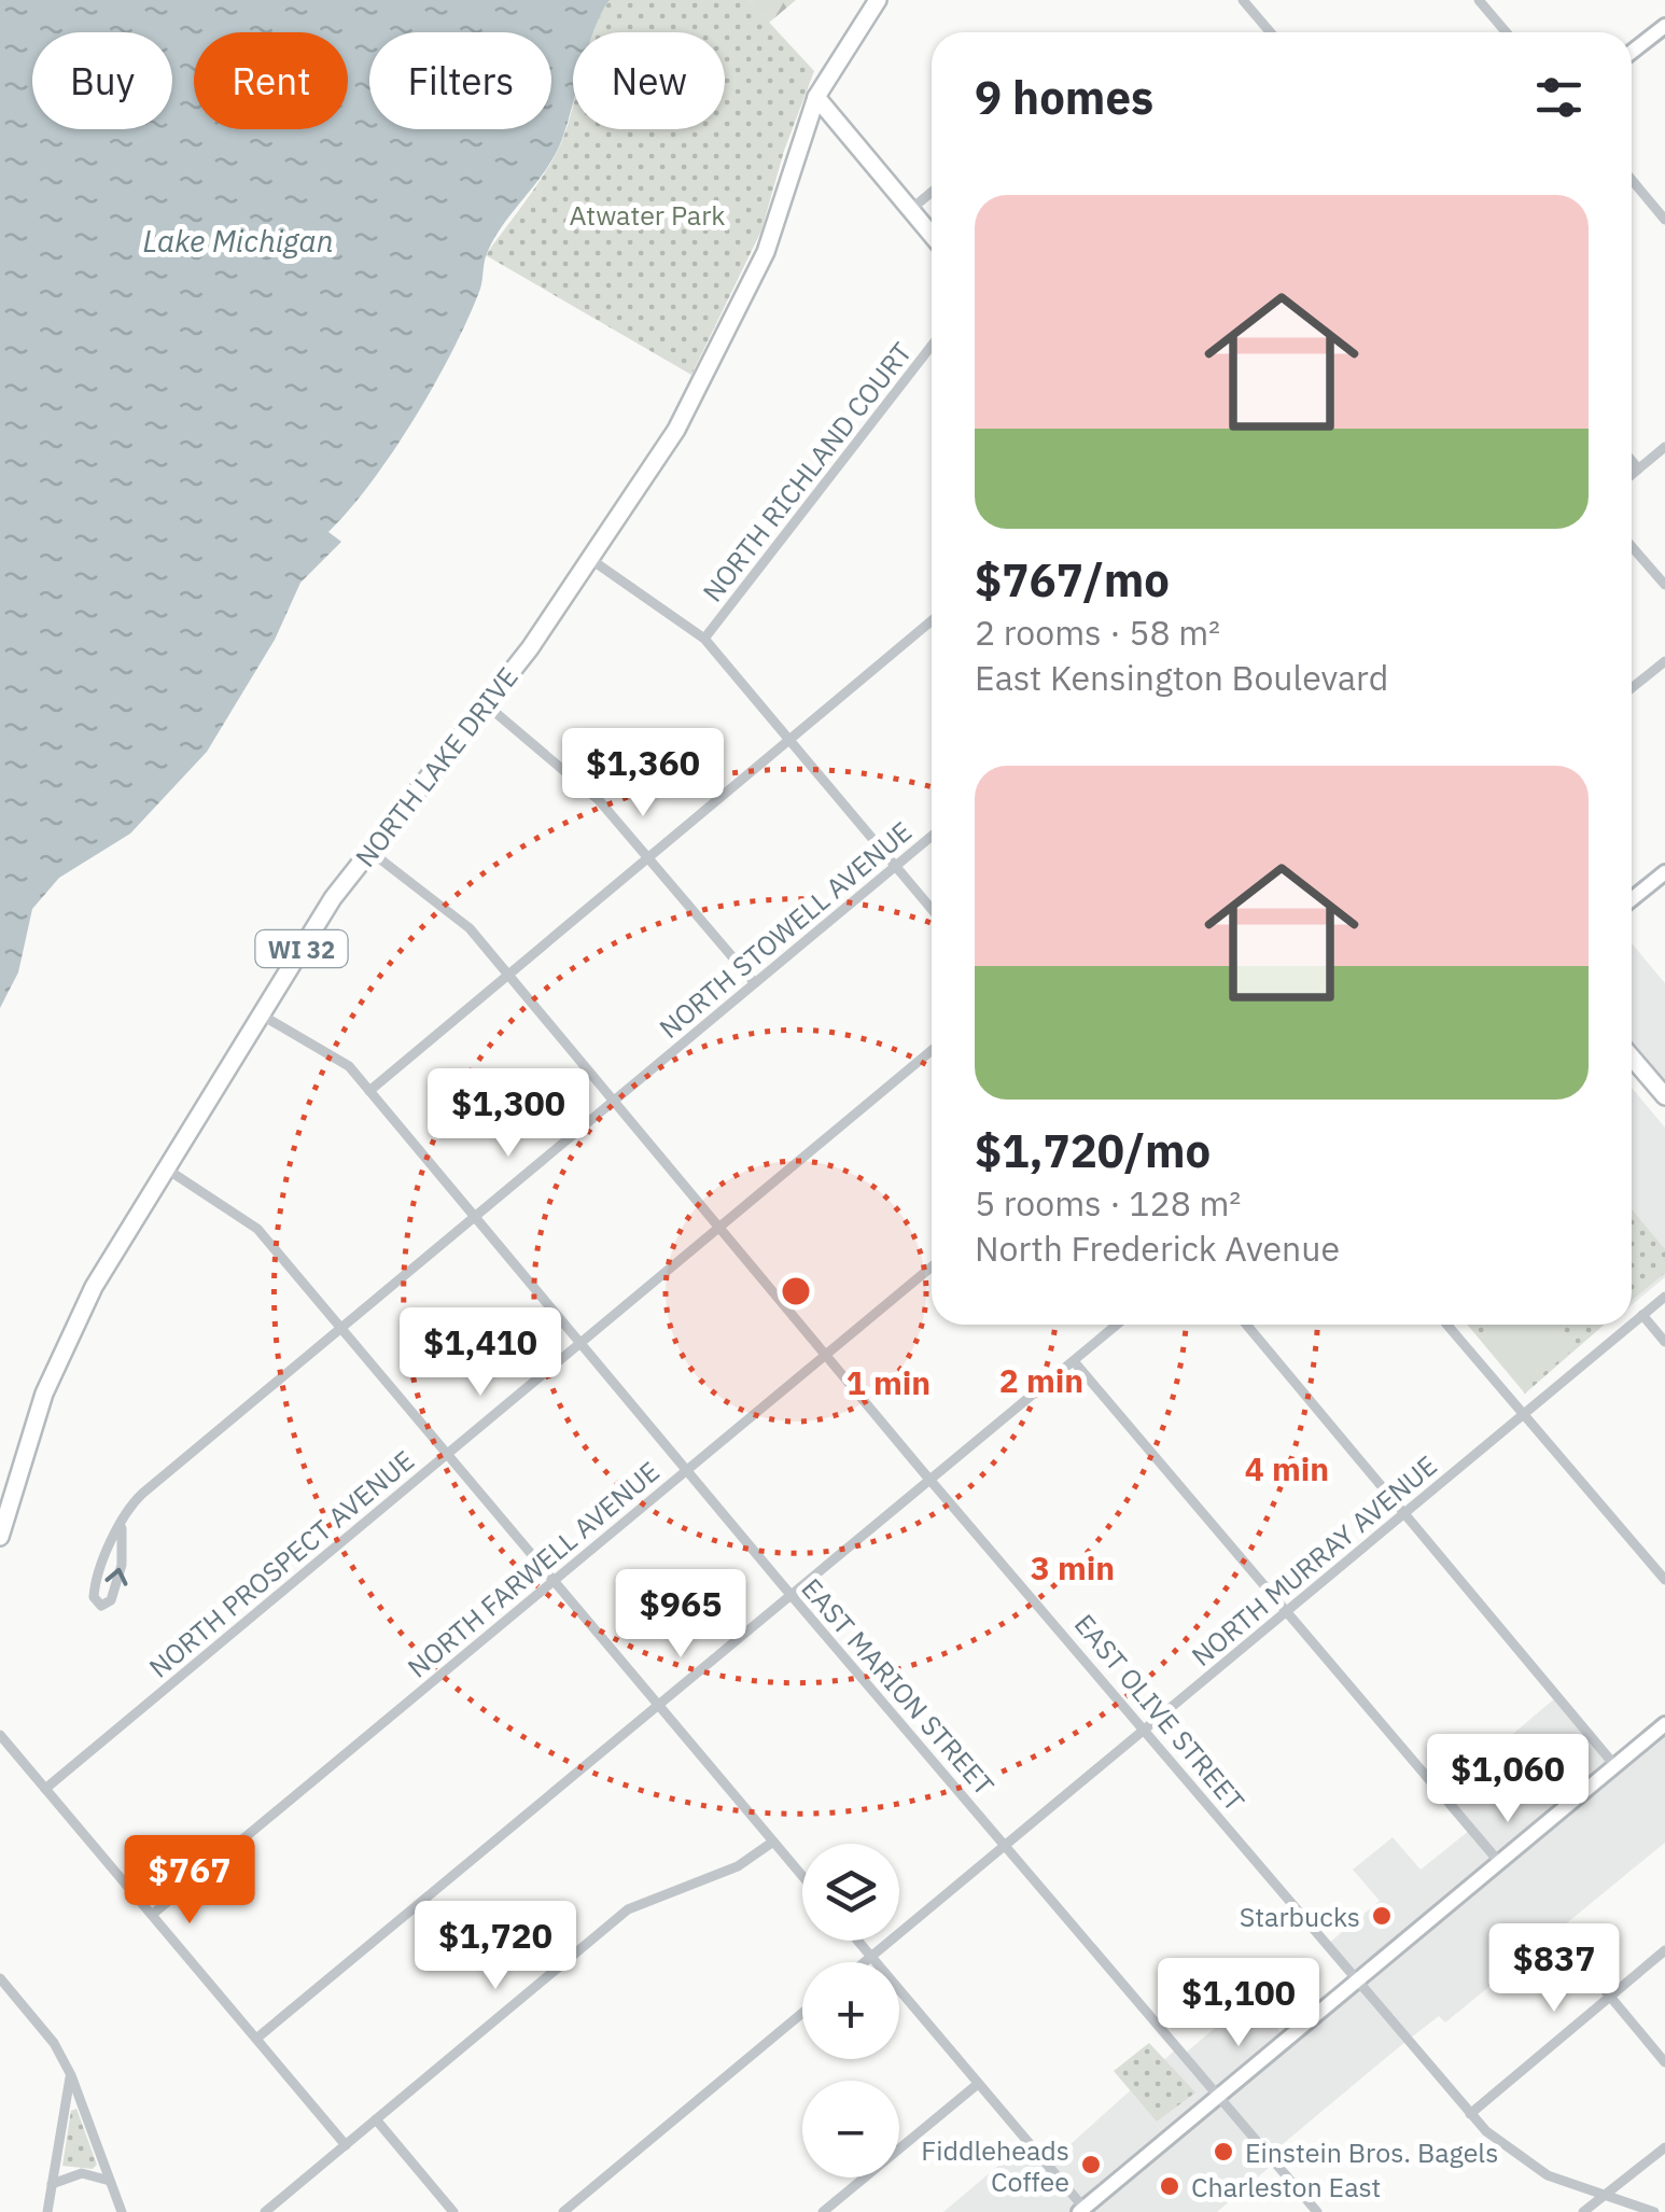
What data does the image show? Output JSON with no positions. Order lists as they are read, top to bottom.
{
  "streets": {
    "main road": ["NORTH LAKE DRIVE", "WI 32"],
    "street": [
      "NORTH RICHLAND COURT",
      "NORTH STOWELL AVENUE",
      "NORTH MURRAY AVENUE",
      "NORTH PROSPECT AVENUE",
      "NORTH FARWELL AVENUE",
      "EAST MARION STREET",
      "EAST OLIVE STREET"
    ]
  },
  "crossings": [
    ["NORTH LAKE DRIVE", "EAST MARION STREET"],
    ["NORTH LAKE DRIVE", "EAST OLIVE STREET"],
    ["NORTH STOWELL AVENUE", "EAST MARION STREET"],
    ["NORTH STOWELL AVENUE", "EAST OLIVE STREET"],
    ["NORTH MURRAY AVENUE", "EAST MARION STREET"],
    ["NORTH MURRAY AVENUE", "EAST OLIVE STREET"],
    ["NORTH PROSPECT AVENUE", "EAST MARION STREET"],
    ["NORTH PROSPECT AVENUE", "EAST OLIVE STREET"],
    ["NORTH FARWELL AVENUE", "EAST MARION STREET"],
    ["NORTH FARWELL AVENUE", "EAST OLIVE STREET"]
  ],
  "water": ["Lake Michigan"],
  "parks": ["Atwater Park"],
  "places": [
    "Starbucks",
    "Einstein Bros. Bagels",
    "Fiddleheads Coffee",
    "Charleston East"
  ],
  "page": {
    "chip": [
      "Buy",
      "Rent",
      "Filters",
      "New"
    ],
    "heading": "9 homes",
    "list": [
      {
        "name": "$767/mo",
        "note": "2 rooms · 58 m² · East Kensington Boulevard"
      },
      {
        "name": "$1,720/mo",
        "note": "5 rooms · 128 m² · North Frederick Avenue"
      }
    ],
    "price": [
      "$1,360",
      "$1,300",
      "$1,410",
      "$965",
      "$1,060",
      "$767",
      "$1,720",
      "$837",
      "$1,100"
    ],
    "map_buttons": ["+", "−"]
  },
  "rings": [
    "2 min",
    "1 min",
    "4 min",
    "3 min"
  ]
}
